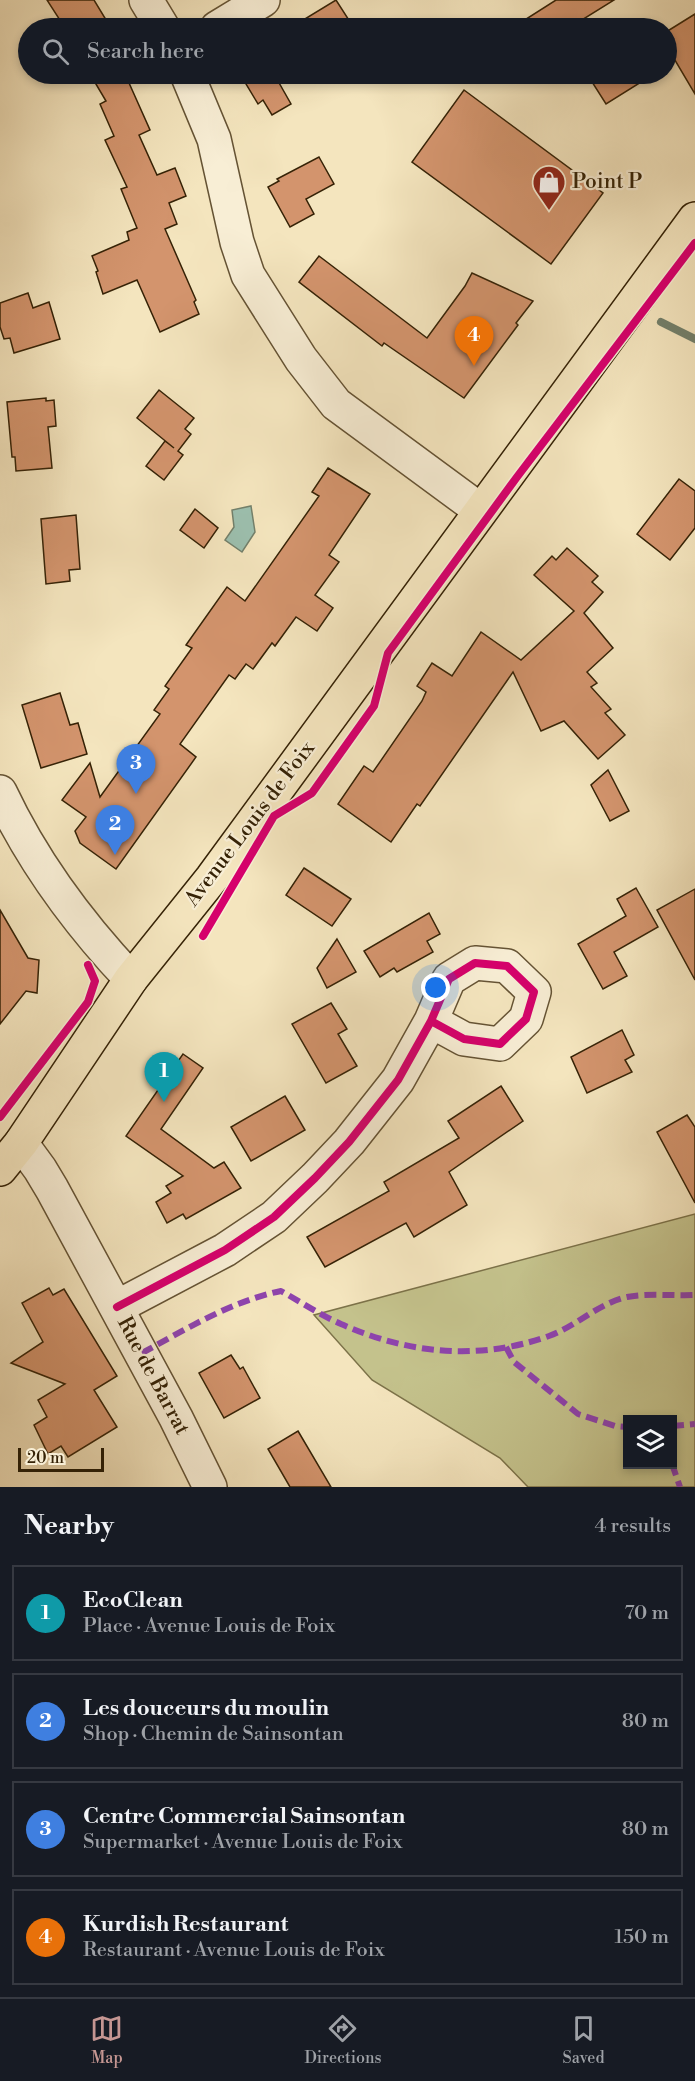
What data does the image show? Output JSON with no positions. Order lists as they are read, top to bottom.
{
  "streets": {
    "main road": ["Avenue Louis de Foix"],
    "street": ["Rue de Barrat"]
  },
  "crossings": [
    ["Avenue Louis de Foix", "Rue de Barrat"]
  ],
  "places": {
    "shop": ["Point P"]
  },
  "scale_bar": "20 m",
  "page": {
    "search": "Search here",
    "pins": [
      "4",
      "3",
      "2",
      "1"
    ],
    "scale": "20 m",
    "heading": ["Nearby", "4 results"],
    "list": [
      {
        "mark": "1",
        "name": "EcoClean",
        "note": "Place · Avenue Louis de Foix",
        "value": "70 m"
      },
      {
        "mark": "2",
        "name": "Les douceurs du moulin",
        "note": "Shop · Chemin de Sainsontan",
        "value": "80 m"
      },
      {
        "mark": "3",
        "name": "Centre Commercial Sainsontan",
        "note": "Supermarket · Avenue Louis de Foix",
        "value": "80 m"
      },
      {
        "mark": "4",
        "name": "Kurdish Restaurant",
        "note": "Restaurant · Avenue Louis de Foix",
        "value": "150 m"
      }
    ],
    "nav": ["Map", "Directions", "Saved"]
  }
}
